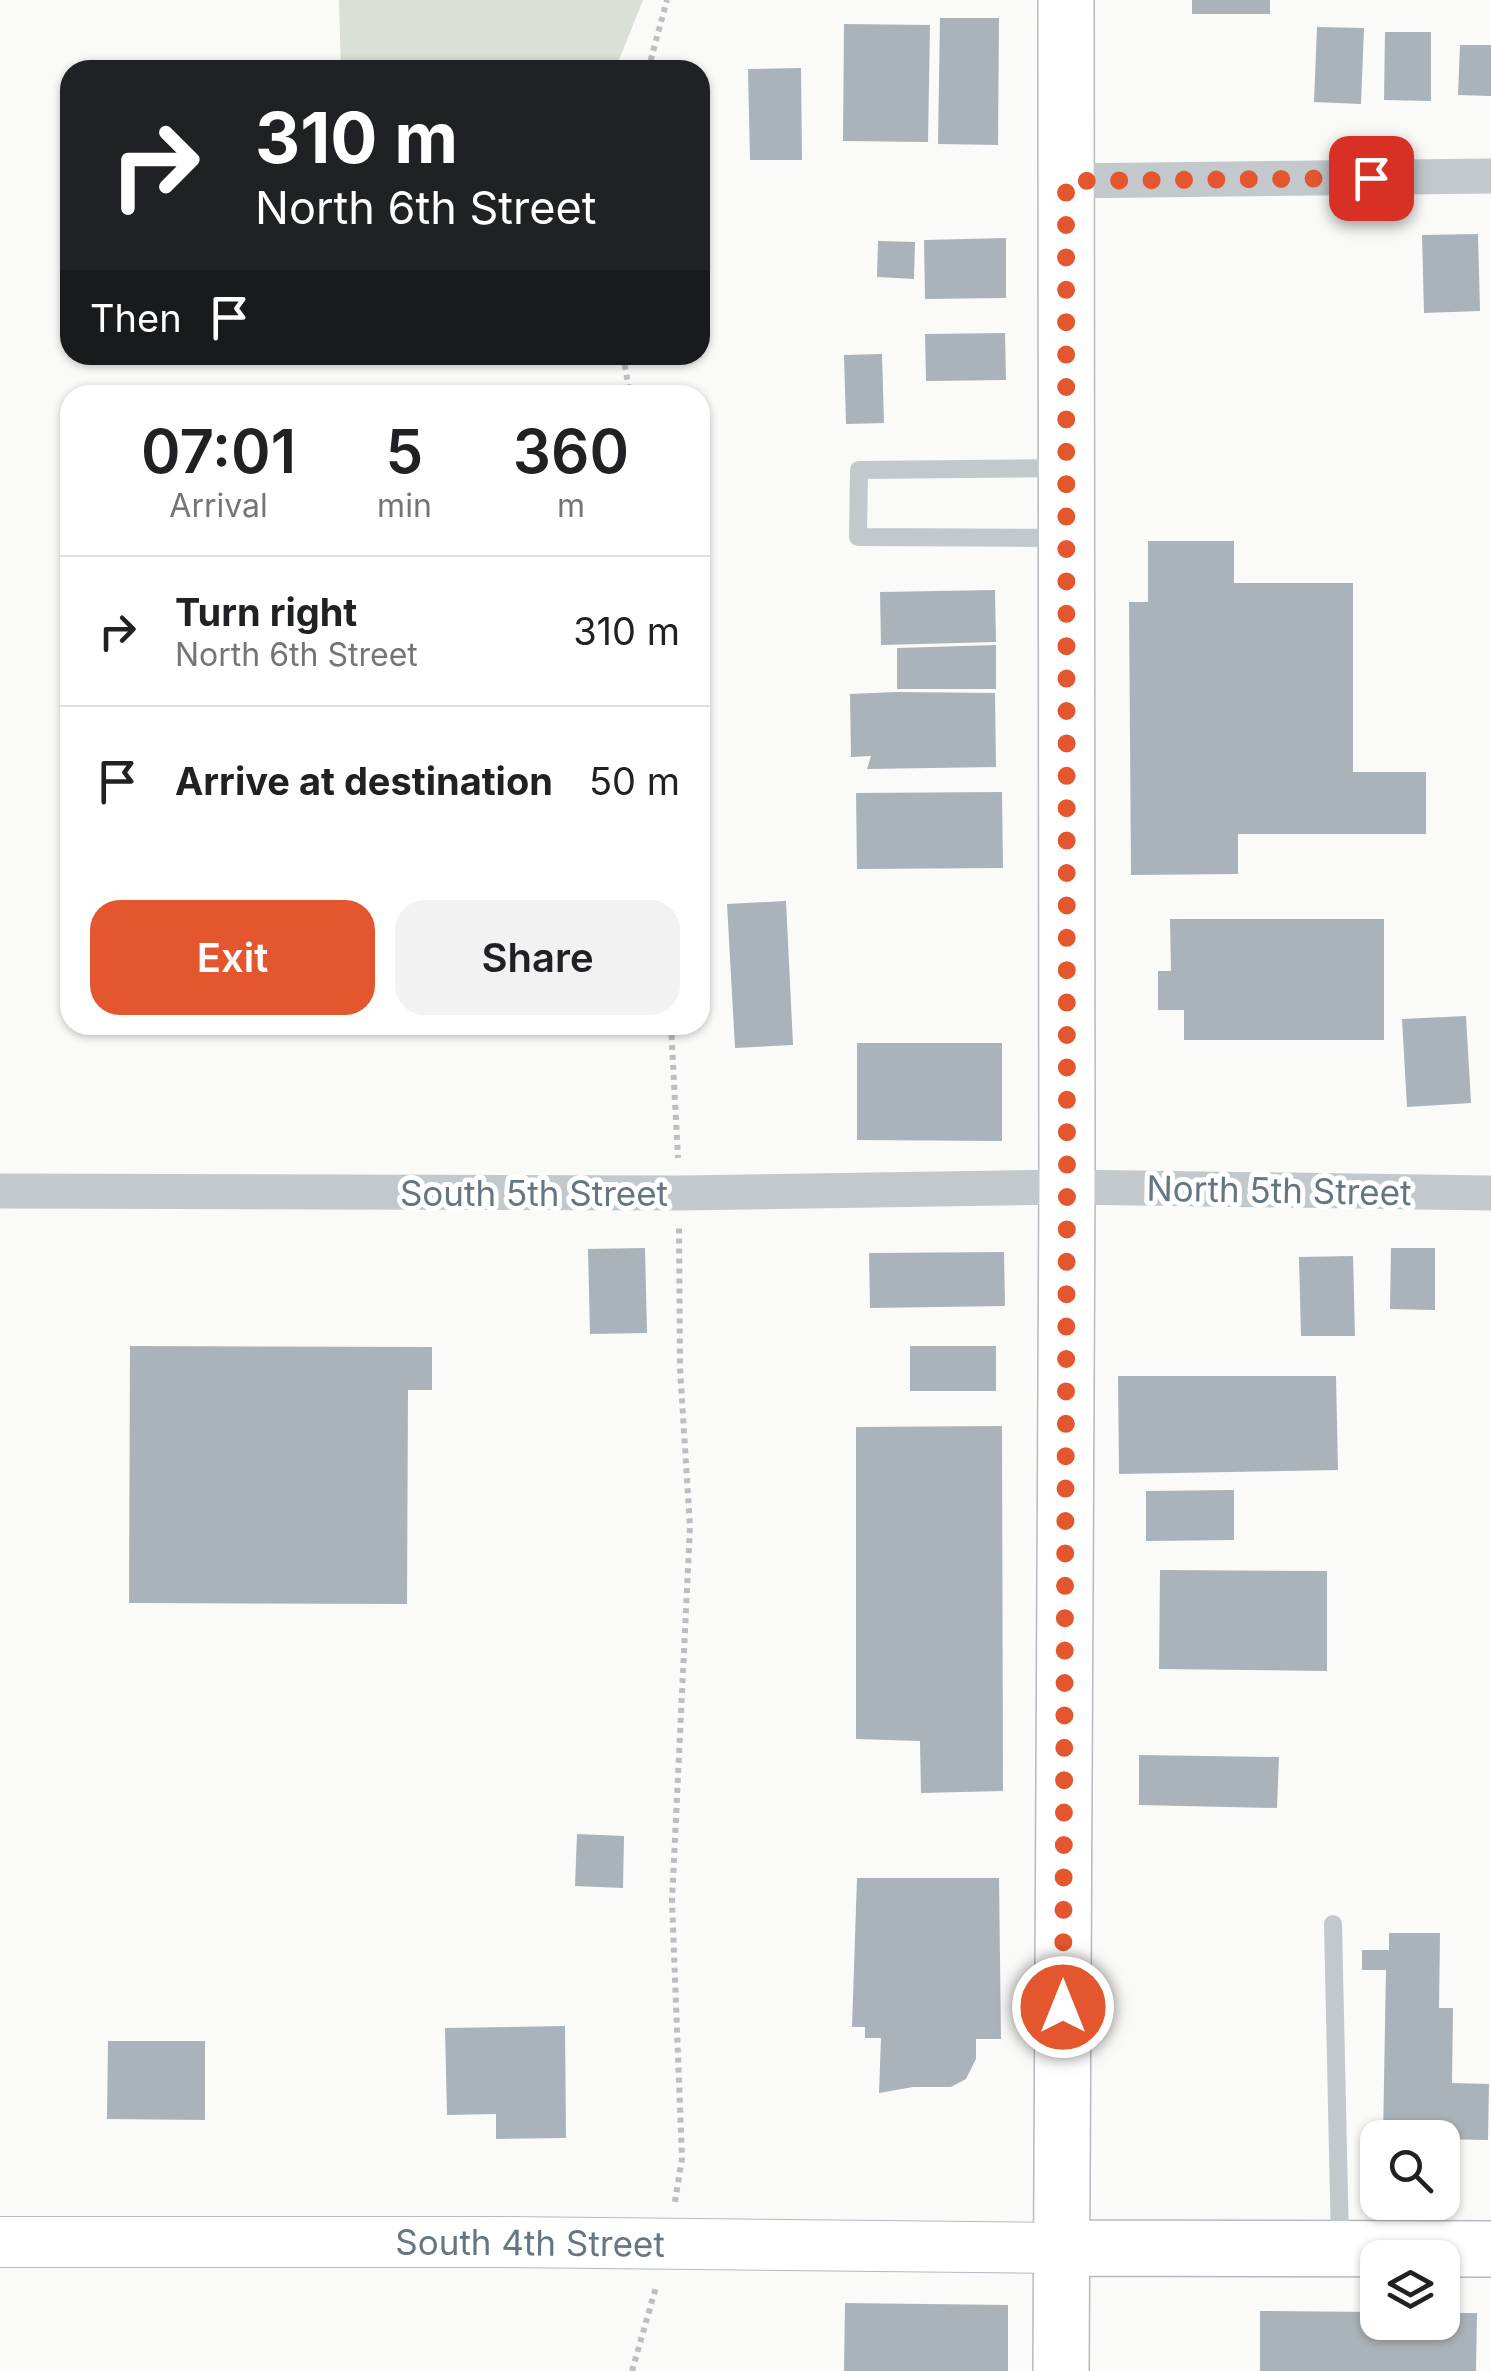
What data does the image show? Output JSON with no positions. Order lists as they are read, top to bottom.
{
  "streets": {
    "street": ["North 5th Street", "South 5th Street", "South 4th Street"]
  },
  "crossings": [
    ["North 5th Street", "South 5th Street"]
  ],
  "page": {
    "turn": ["310 m", "North 6th Street"],
    "then": "Then",
    "eta": [
      "07:01",
      "Arrival",
      "5",
      "min",
      "360",
      "m"
    ],
    "list": [
      {
        "name": "Turn right",
        "note": "North 6th Street",
        "value": "310 m"
      },
      {
        "name": "Arrive at destination",
        "value": "50 m"
      }
    ],
    "buttons": ["Exit", "Share"]
  }
}
